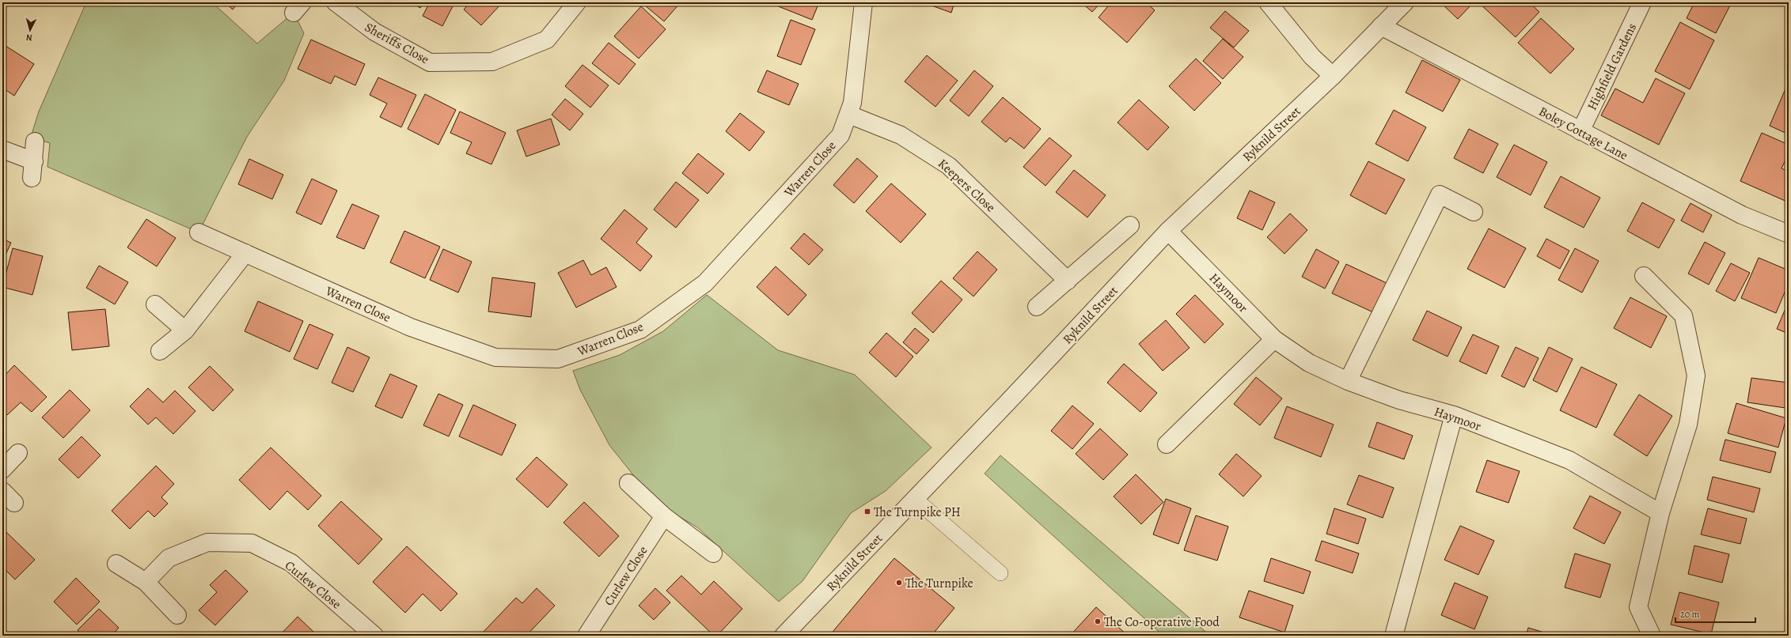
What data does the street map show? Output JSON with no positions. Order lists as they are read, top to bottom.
{
  "streets": {
    "street": [
      "Sheriffs Close",
      "Highfield Gardens",
      "Boley Cottage Lane",
      "Ryknild Street",
      "Warren Close",
      "Keepers Close",
      "Haymoor",
      "Curlew Close"
    ]
  },
  "crossings": [
    ["Highfield Gardens", "Boley Cottage Lane"],
    ["Boley Cottage Lane", "Ryknild Street"],
    ["Ryknild Street", "Haymoor"],
    ["Warren Close", "Keepers Close"]
  ],
  "places": {
    "transit": ["The Turnpike PH"],
    "other": ["The Turnpike", "The Co-operative Food"]
  },
  "scale_bar": "20 m",
  "north": "bottom"
}
